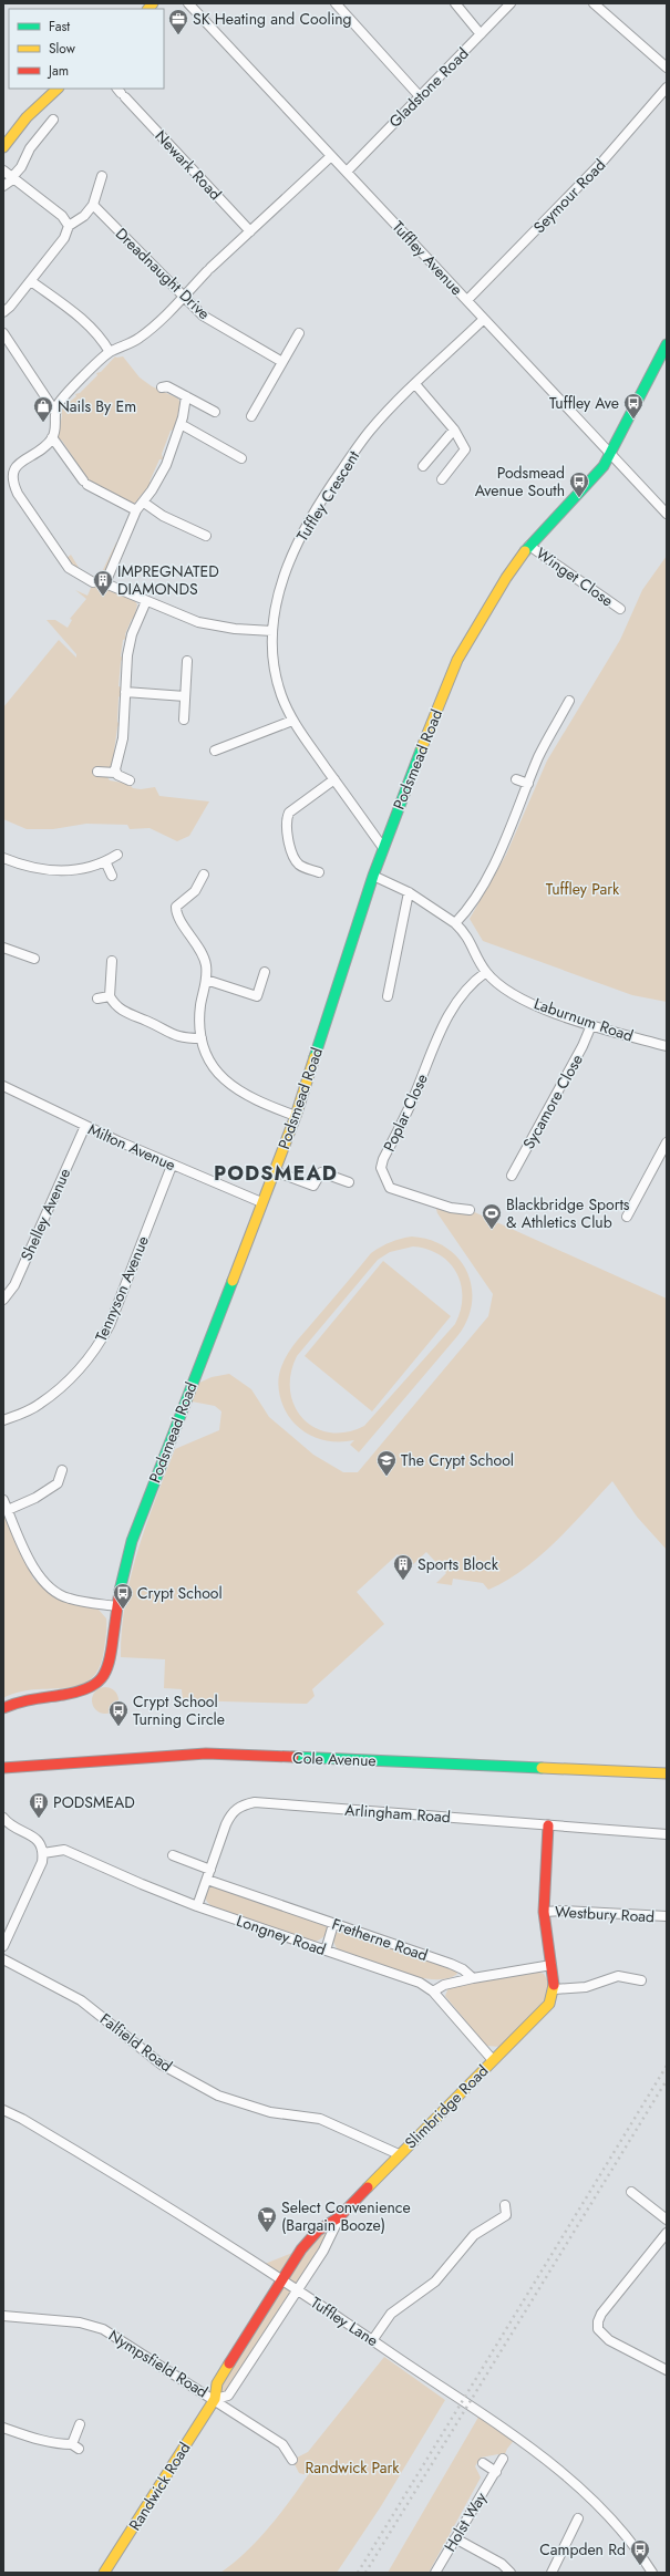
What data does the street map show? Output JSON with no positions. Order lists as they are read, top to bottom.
{
  "streets": {
    "main road": [
      "Podsmead Road",
      "Cole Avenue",
      "Westbury Road",
      "Slimbridge Road",
      "Randwick Road"
    ],
    "street": [
      "Gladstone Road",
      "Newark Road",
      "Seymour Road",
      "Tuffley Avenue",
      "Dreadnaught Drive",
      "Tuffley Crescent",
      "Winget Close",
      "Laburnum Road",
      "Sycamore Close",
      "Poplar Close",
      "Milton Avenue",
      "Shelley Avenue",
      "Tennyson Avenue",
      "Arlingham Road",
      "Longney Road",
      "Fretherne Road",
      "Falfield Road",
      "Tuffley Lane",
      "Nympsfield Road",
      "Holst Way"
    ]
  },
  "crossings": [
    ["Gladstone Road", "Tuffley Avenue"],
    ["Seymour Road", "Tuffley Avenue"],
    ["Tuffley Avenue", "Tuffley Crescent"],
    ["Tuffley Avenue", "Podsmead Road"],
    ["Tuffley Crescent", "Podsmead Road"],
    ["Winget Close", "Podsmead Road"],
    ["Podsmead Road", "Laburnum Road"],
    ["Podsmead Road", "Milton Avenue"],
    ["Laburnum Road", "Sycamore Close"],
    ["Laburnum Road", "Poplar Close"],
    ["Milton Avenue", "Shelley Avenue"],
    ["Milton Avenue", "Tennyson Avenue"],
    ["Arlingham Road", "Westbury Road"],
    ["Arlingham Road", "Longney Road"],
    ["Arlingham Road", "Fretherne Road"],
    ["Westbury Road", "Slimbridge Road"],
    ["Longney Road", "Slimbridge Road"],
    ["Falfield Road", "Slimbridge Road"],
    ["Slimbridge Road", "Tuffley Lane"],
    ["Slimbridge Road", "Randwick Road"],
    ["Tuffley Lane", "Randwick Road"],
    ["Nympsfield Road", "Randwick Road"]
  ],
  "districts": ["PODSMEAD"],
  "parks": ["Tuffley Park", "Randwick Park"],
  "places": {
    "office": ["SK Heating and Cooling"],
    "bus stop": [
      "Tuffley Ave",
      "Podsmead Avenue South",
      "Crypt School",
      "Crypt School Turning Circle",
      "Campden Rd"
    ],
    "shop": ["Nails By Em"],
    "building": ["IMPREGNATED DIAMONDS", "Sports Block", "PODSMEAD"],
    "sports": ["Blackbridge Sports & Athletics Club"],
    "school or university": ["The Crypt School"],
    "supermarket": ["Select Convenience (Bargain Booze)"]
  },
  "legend": ["Fast", "Slow", "Jam"]
}
